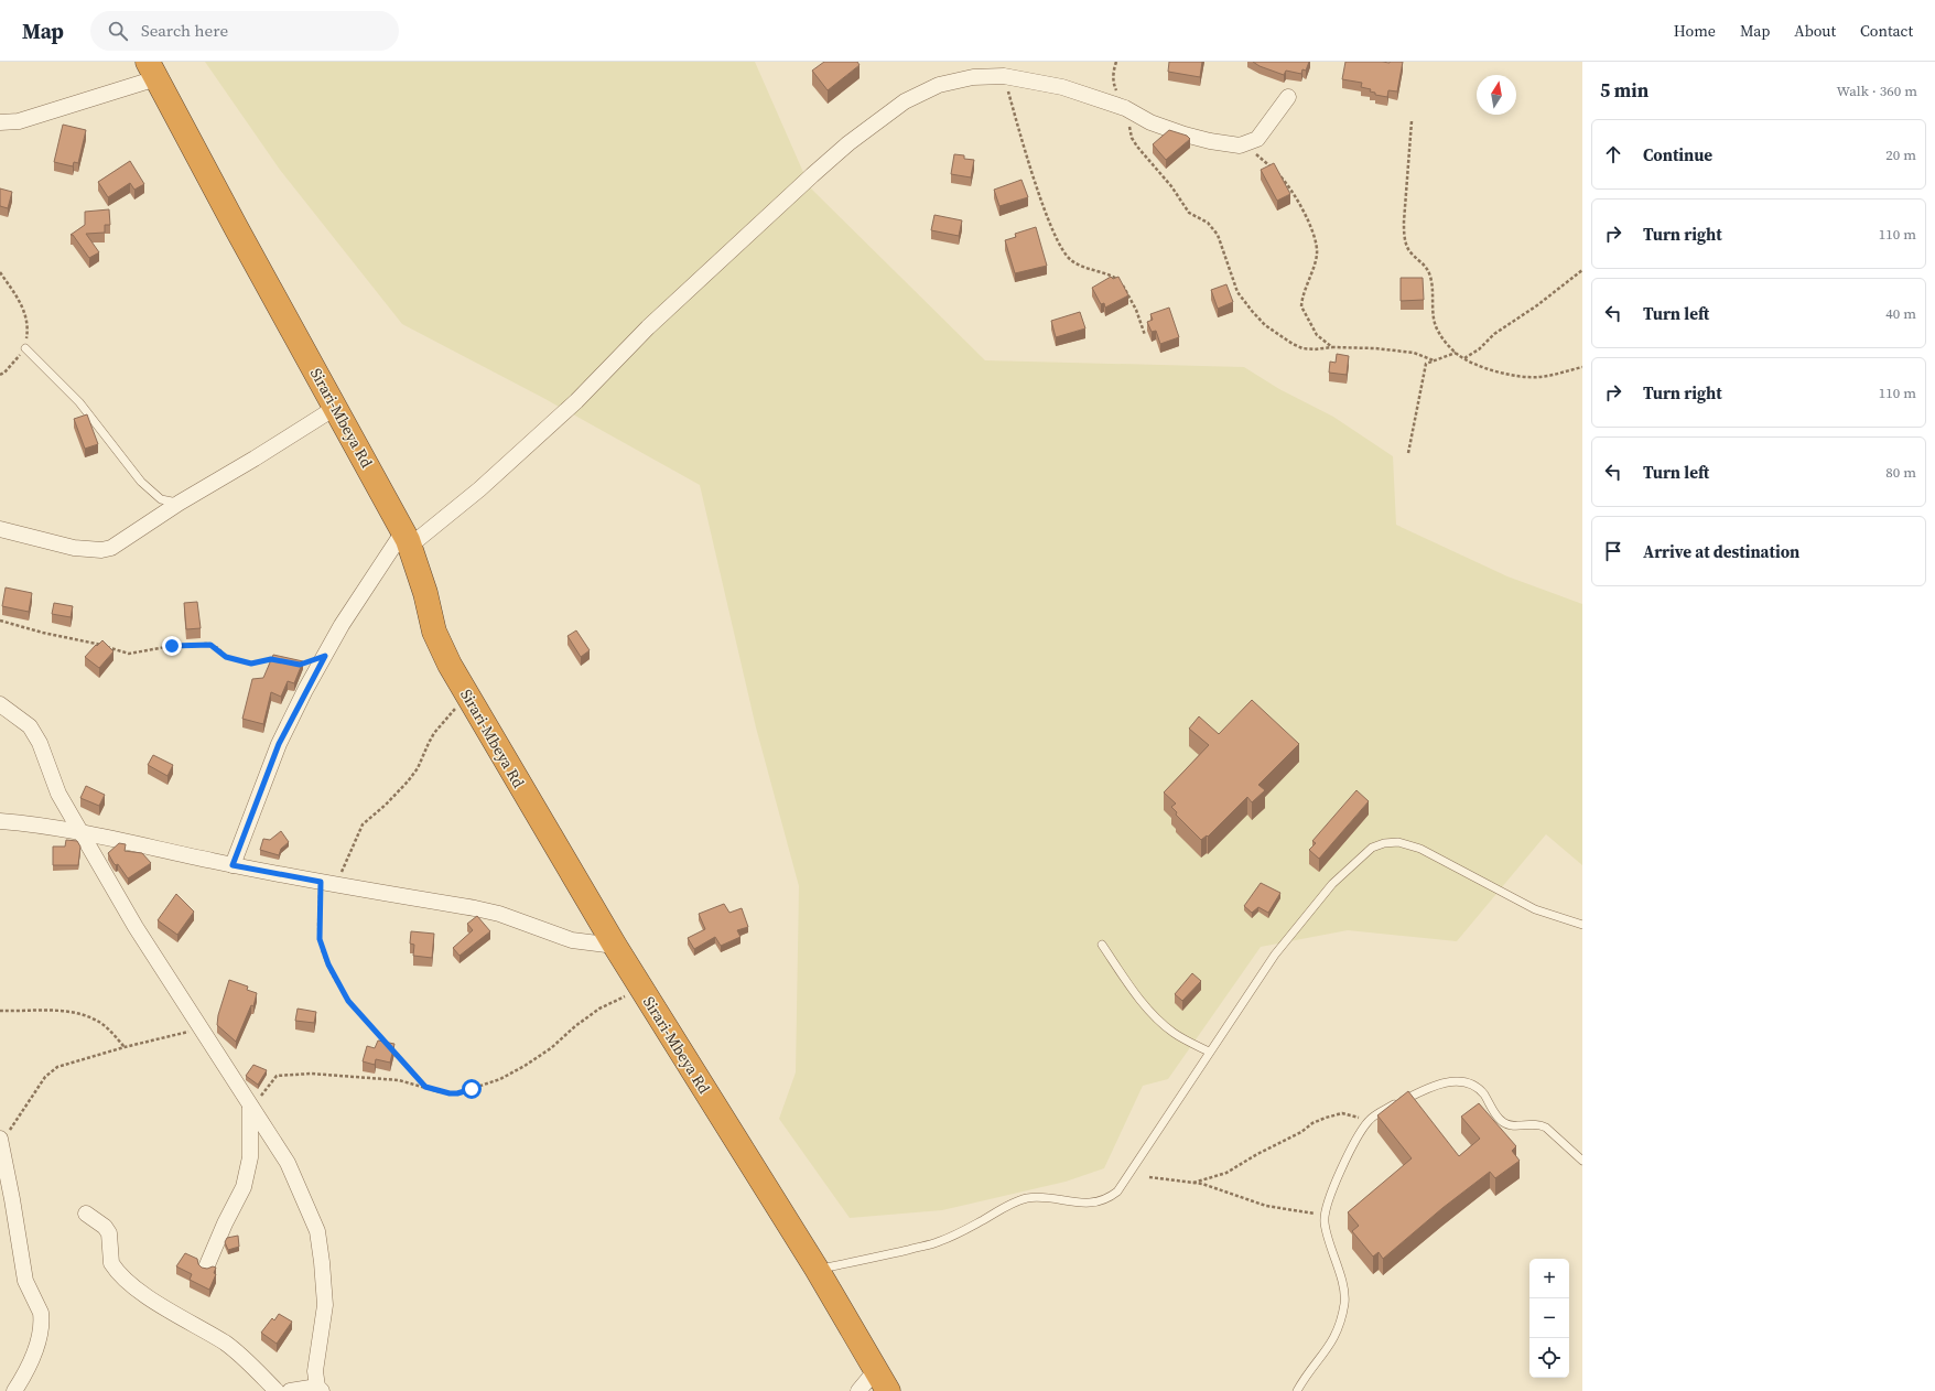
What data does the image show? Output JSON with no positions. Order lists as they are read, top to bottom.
{
  "streets": {
    "highway": ["Sirari-Mbeya Rd"]
  },
  "north": "top",
  "page": {
    "header": "Map",
    "search": "Search here",
    "nav": [
      "Home",
      "Map",
      "About",
      "Contact"
    ],
    "heading": ["5 min", "Walk · 360 m"],
    "list": [
      ["Continue", "20 m"],
      ["Turn right", "110 m"],
      ["Turn left", "40 m"],
      ["Turn right", "110 m"],
      ["Turn left", "80 m"],
      "Arrive at destination"
    ],
    "map_buttons": ["+", "−"]
  }
}
